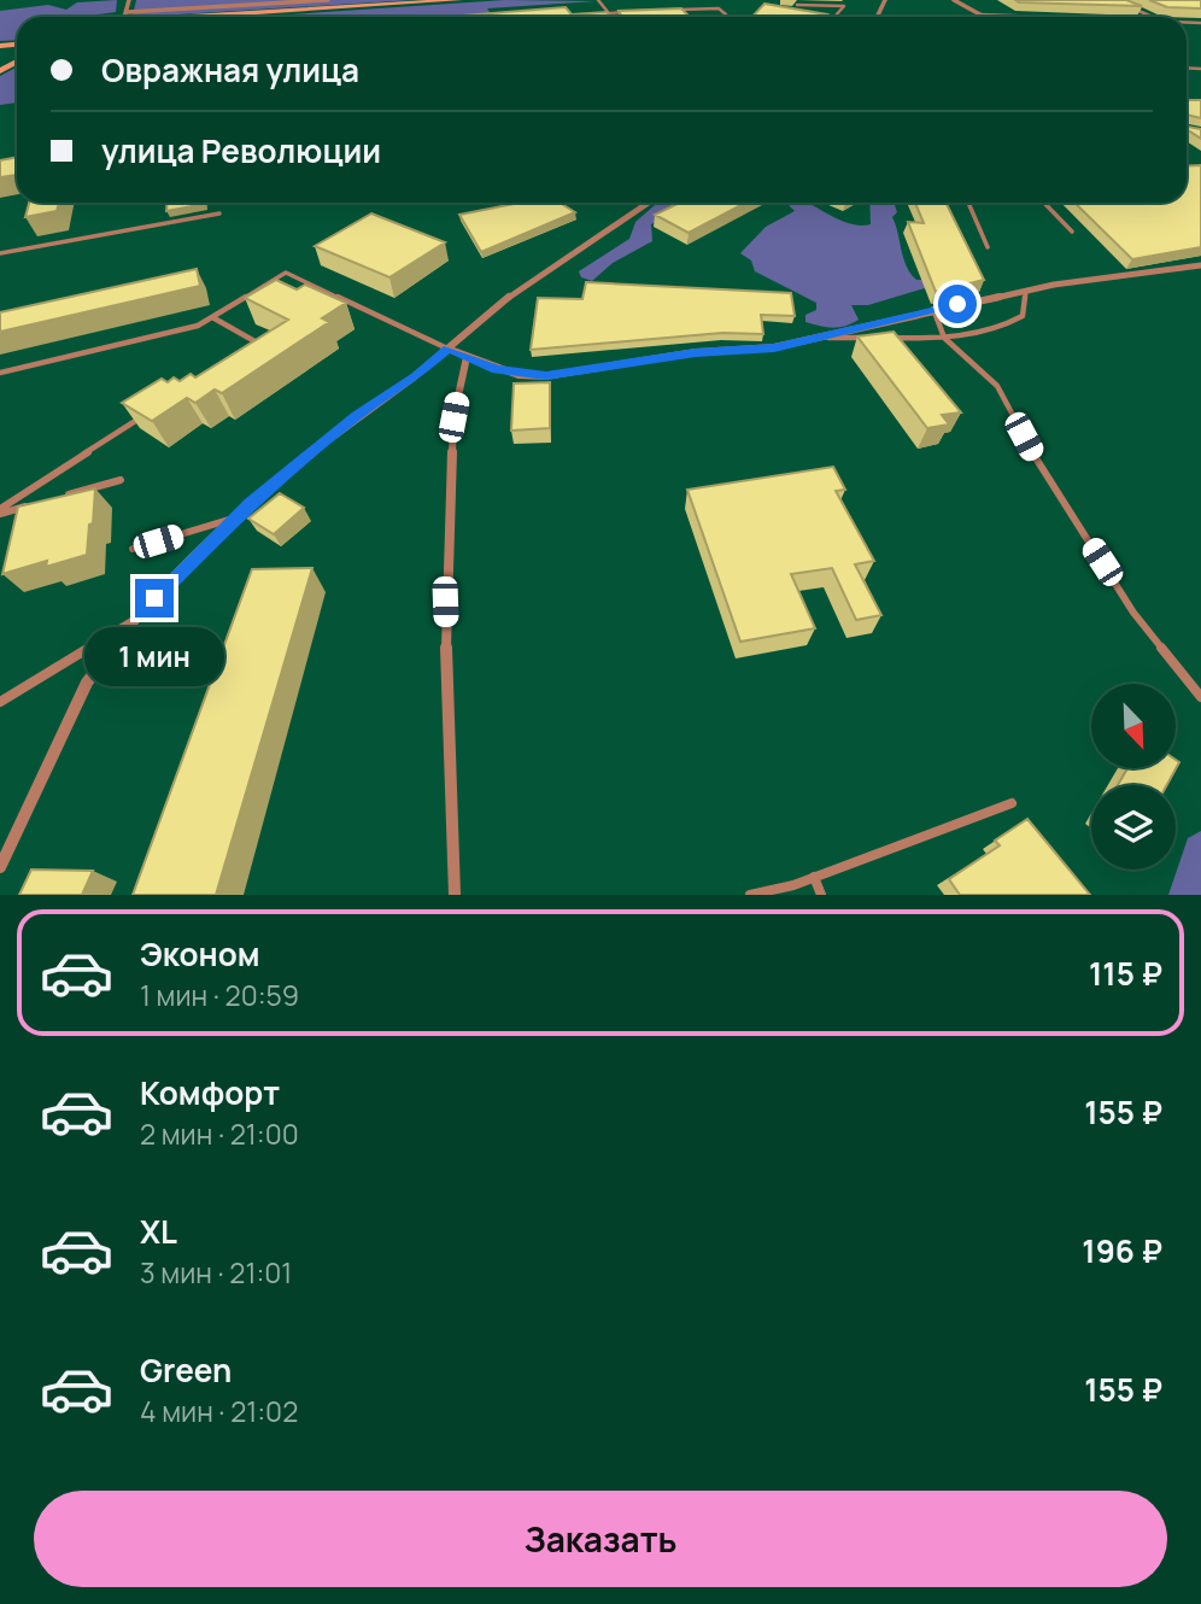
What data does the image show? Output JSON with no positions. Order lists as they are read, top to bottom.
{
  "north": "bottom right",
  "page": {
    "banner": ["Овражная улица", "улица Революции"],
    "bubble": "1 мин",
    "list": [
      {
        "name": "Эконом",
        "note": "1 мин · 20:59",
        "value": "115 ₽"
      },
      {
        "name": "Комфорт",
        "note": "2 мин · 21:00",
        "value": "155 ₽"
      },
      {
        "name": "XL",
        "note": "3 мин · 21:01",
        "value": "196 ₽"
      },
      {
        "name": "Green",
        "note": "4 мин · 21:02",
        "value": "155 ₽"
      }
    ],
    "buttons": "Заказать"
  }
}
